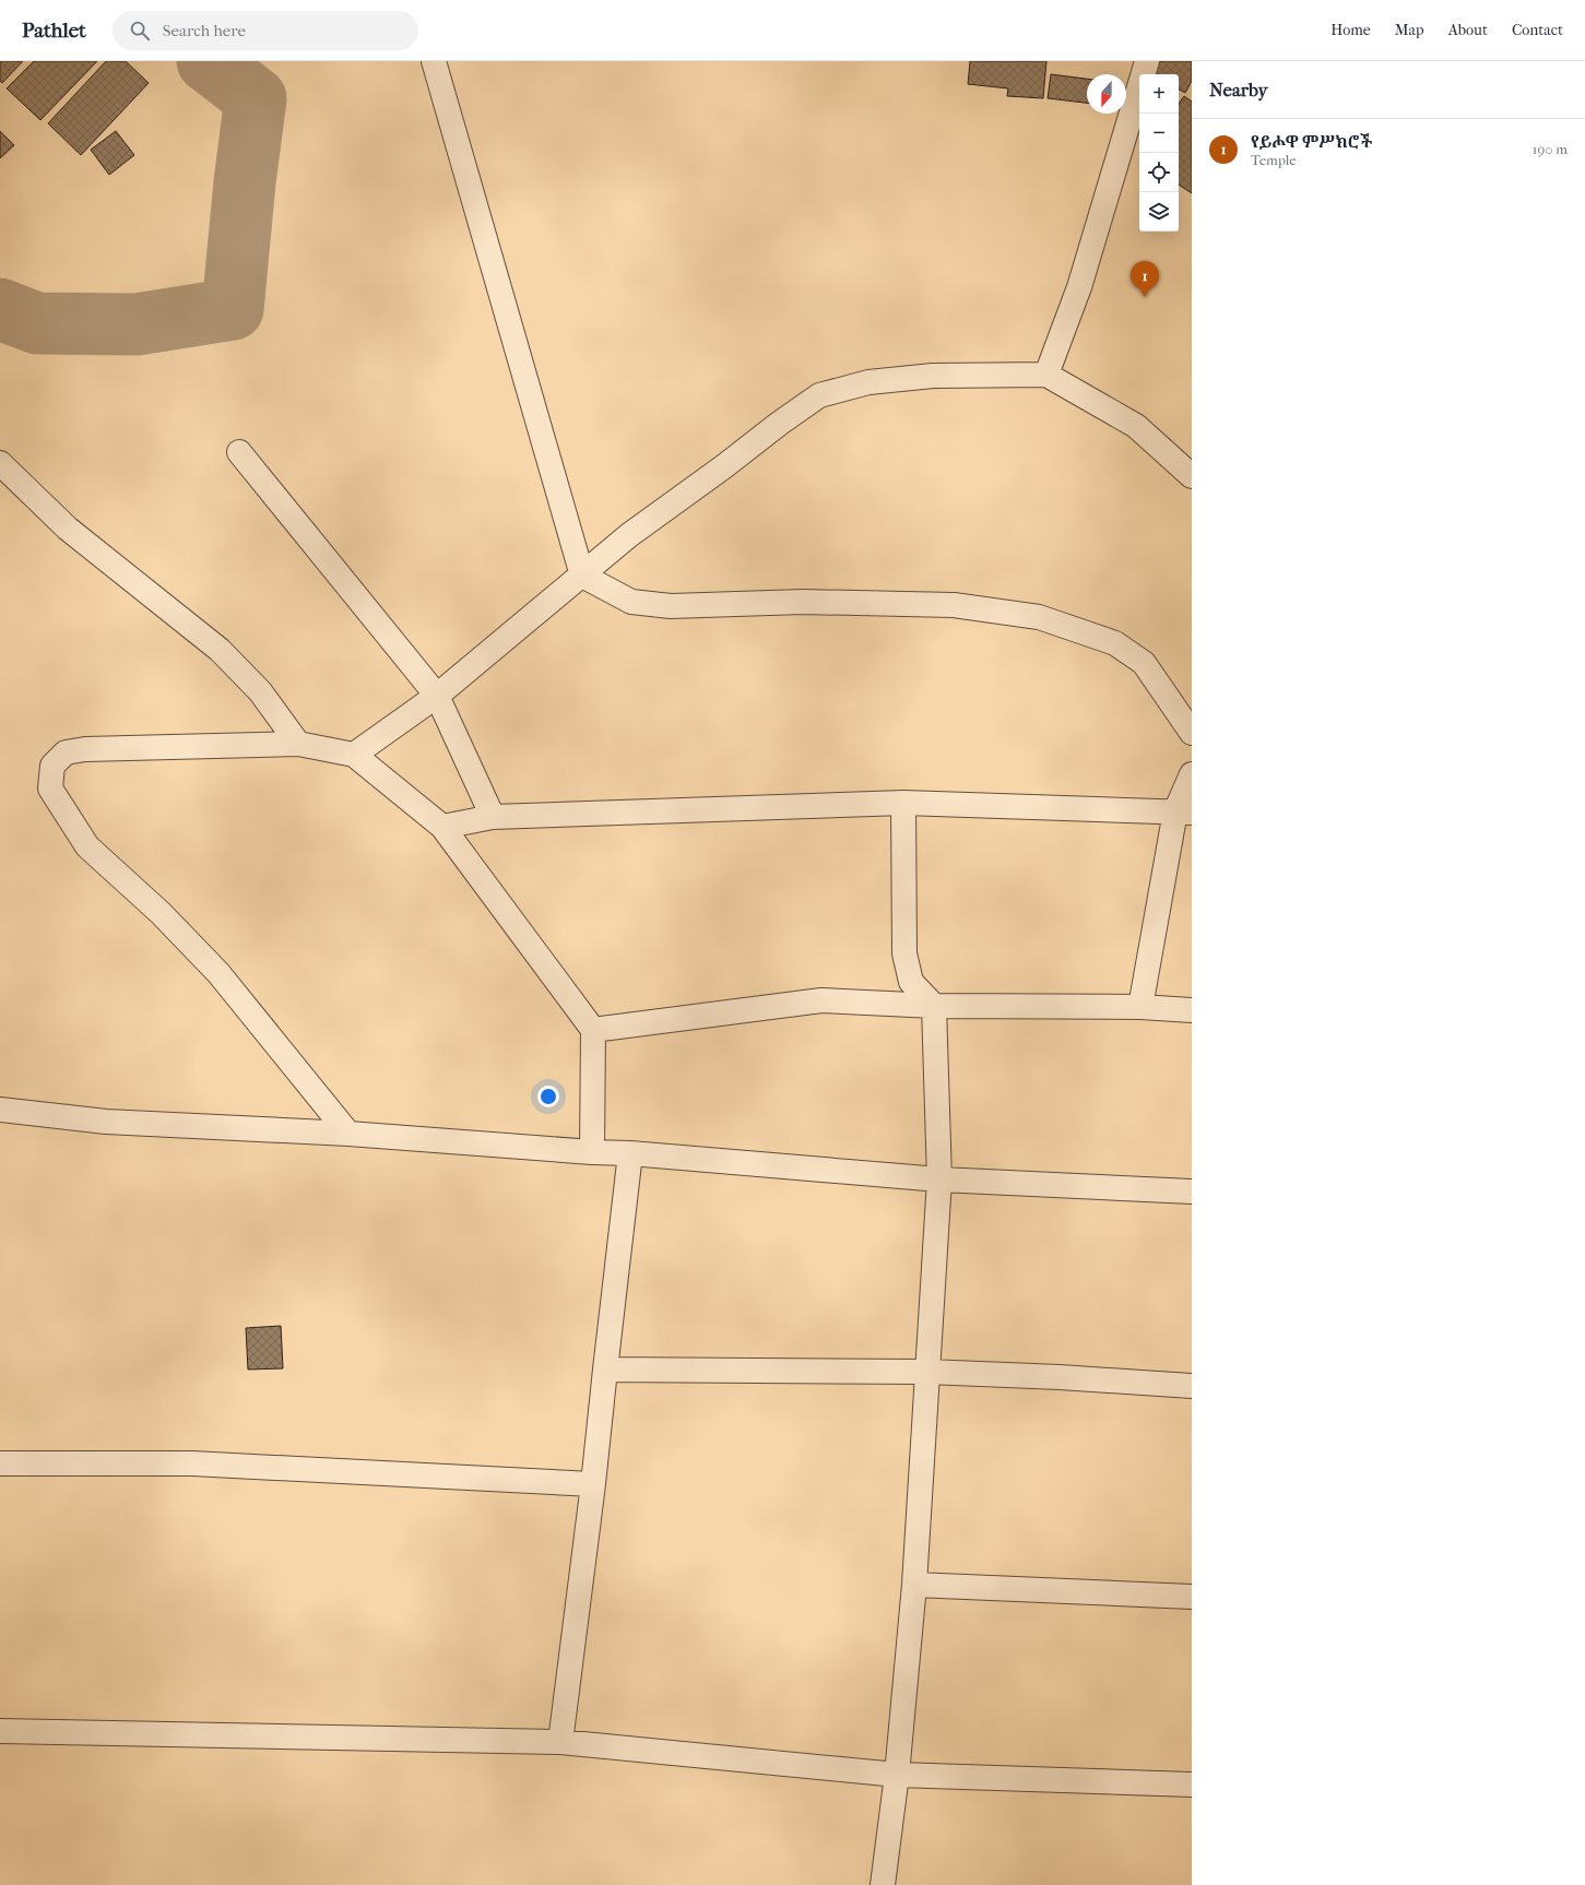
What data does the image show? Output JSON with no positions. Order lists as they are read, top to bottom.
{
  "north": "bottom",
  "page": {
    "header": "Pathlet",
    "search": "Search here",
    "nav": [
      "Home",
      "Map",
      "About",
      "Contact"
    ],
    "heading": "Nearby",
    "map_buttons": ["+", "−"],
    "list": [
      {
        "mark": "1",
        "name": "የይሖዋ ምሥክሮች",
        "note": "Temple",
        "value": "190 m"
      }
    ],
    "pins": "1"
  }
}
